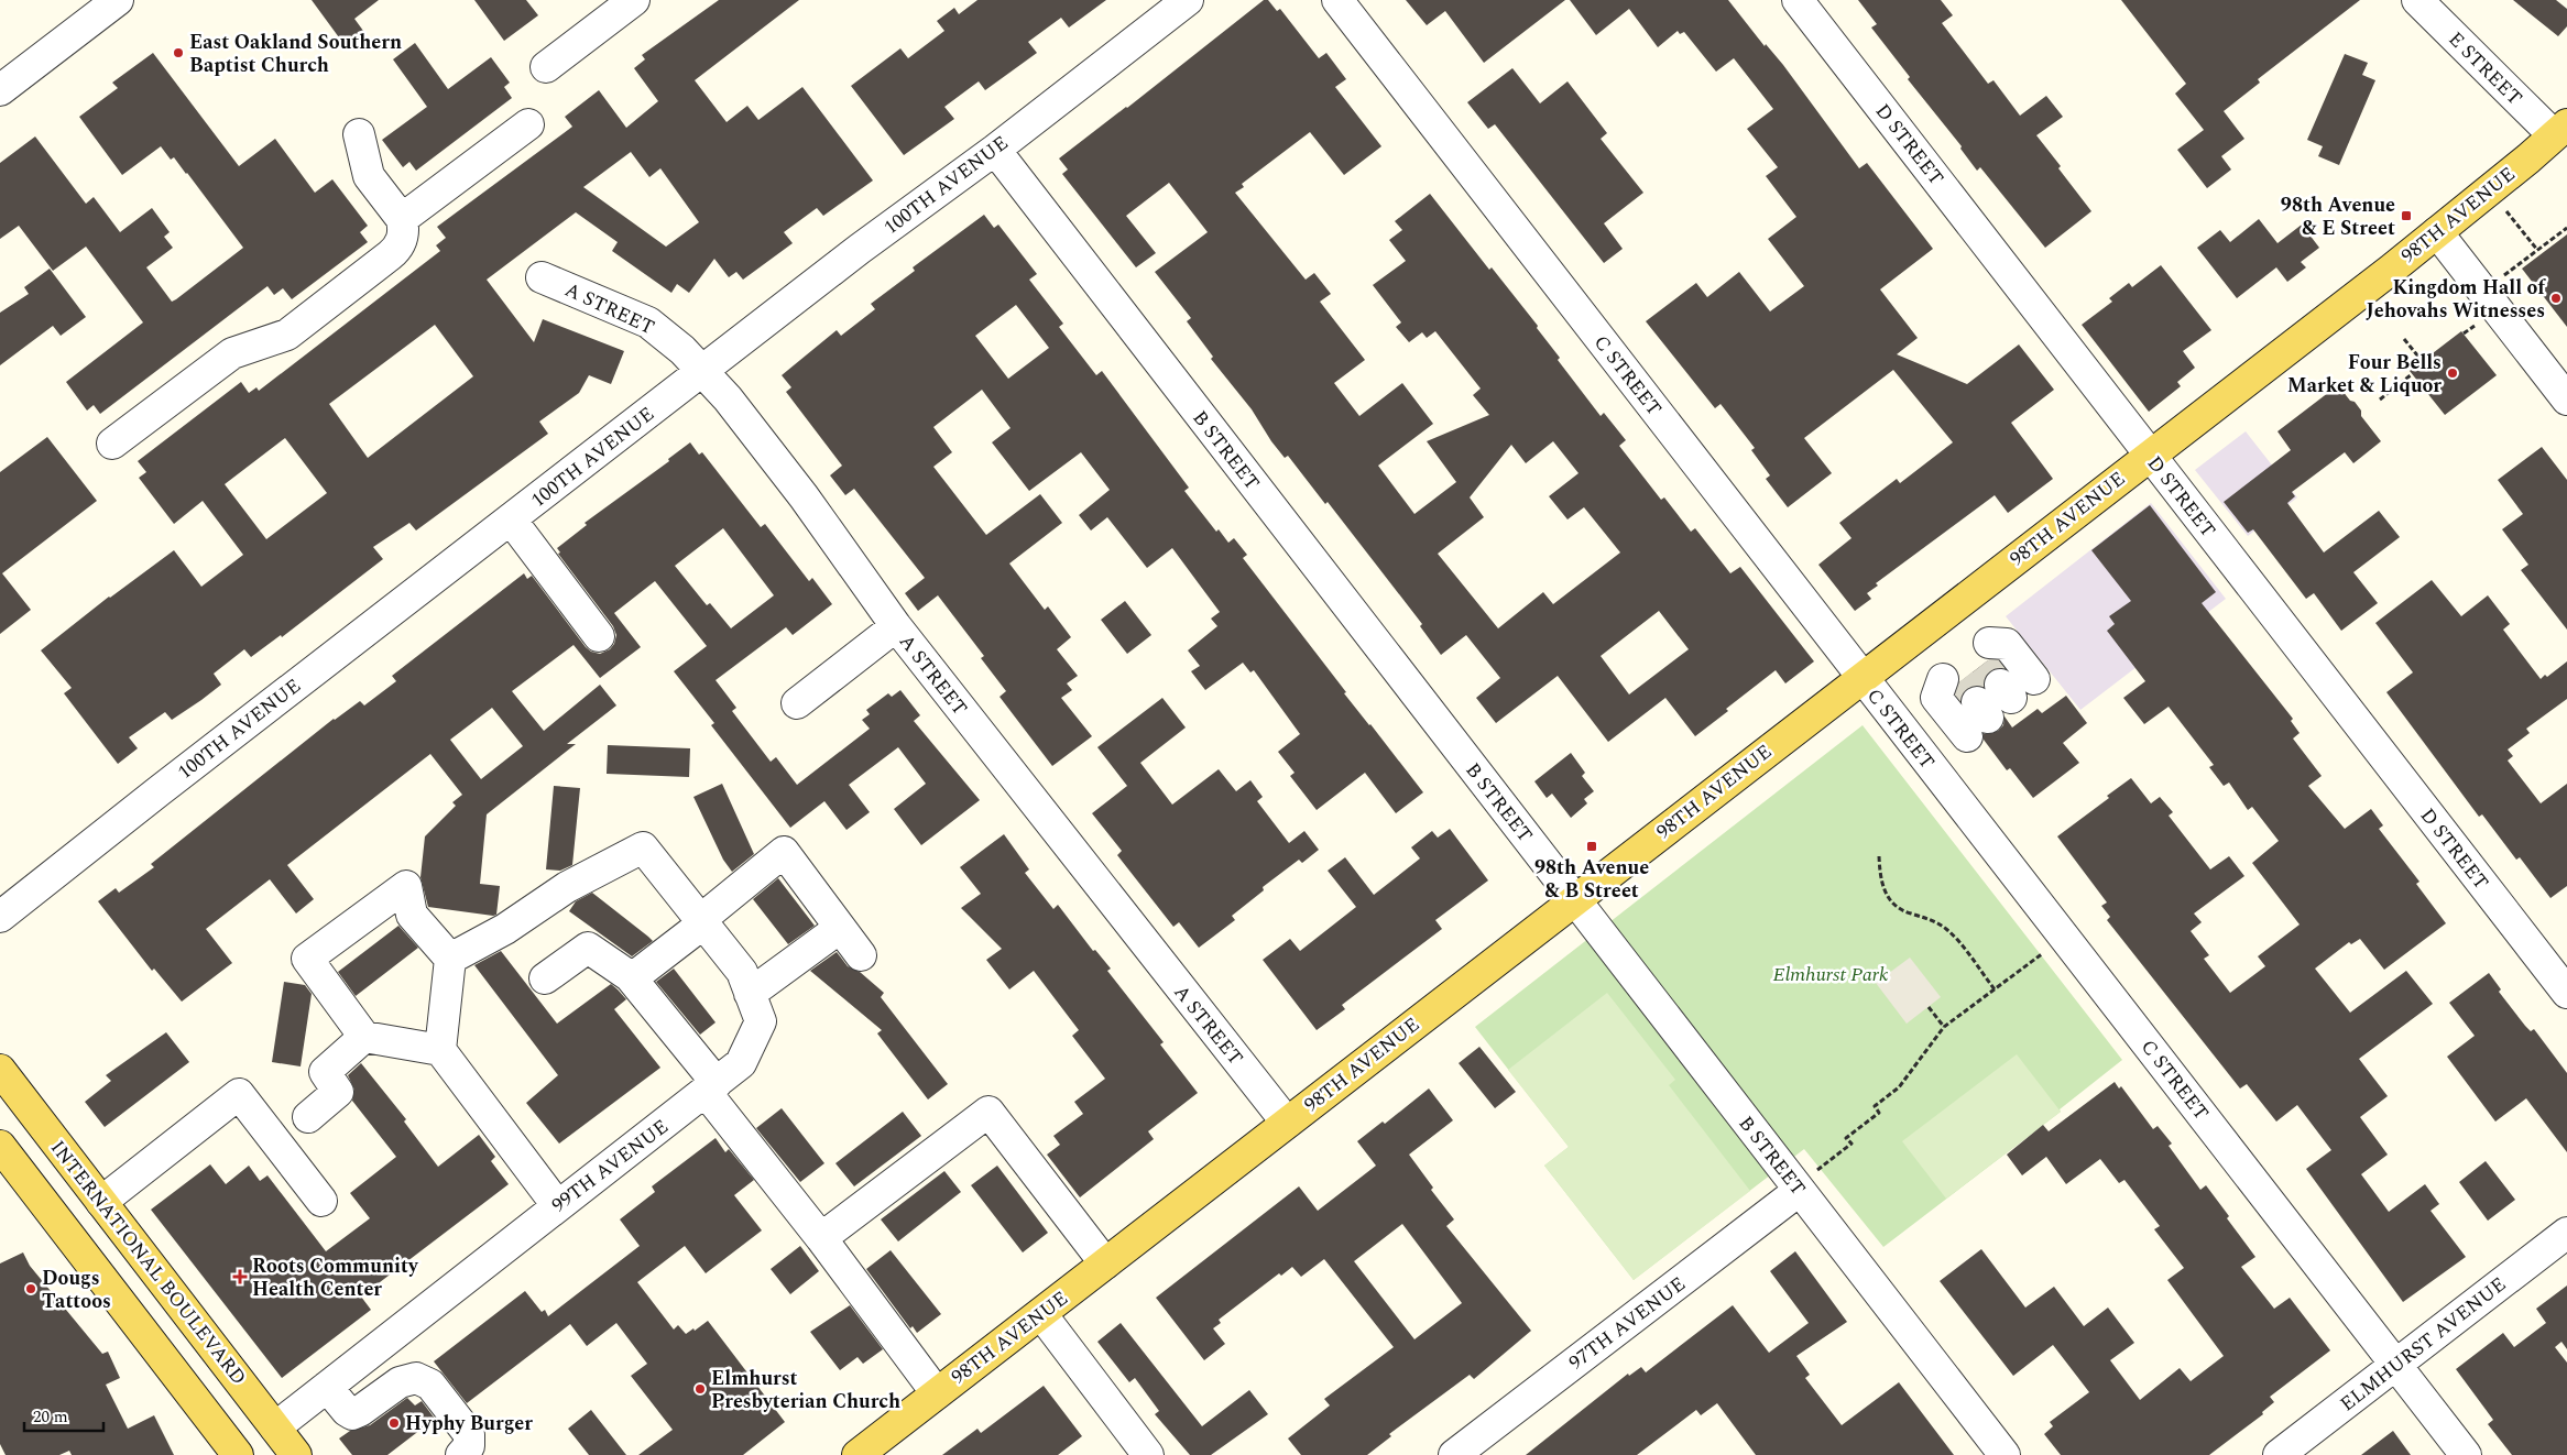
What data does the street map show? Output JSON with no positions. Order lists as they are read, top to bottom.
{
  "streets": {
    "main road": ["98TH AVENUE", "INTERNATIONAL BOULEVARD"],
    "street": [
      "E STREET",
      "D STREET",
      "100TH AVENUE",
      "A STREET",
      "C STREET",
      "B STREET",
      "99TH AVENUE",
      "97TH AVENUE",
      "ELMHURST AVENUE"
    ]
  },
  "crossings": [
    ["E STREET", "98TH AVENUE"],
    ["D STREET", "98TH AVENUE"],
    ["100TH AVENUE", "A STREET"],
    ["100TH AVENUE", "B STREET"],
    ["98TH AVENUE", "A STREET"],
    ["98TH AVENUE", "C STREET"],
    ["98TH AVENUE", "B STREET"],
    ["C STREET", "ELMHURST AVENUE"],
    ["B STREET", "97TH AVENUE"],
    ["99TH AVENUE", "INTERNATIONAL BOULEVARD"]
  ],
  "parks": ["Elmhurst Park"],
  "places": {
    "other": [
      "East Oakland Southern Baptist Church",
      "Kingdom Hall of Jehovahs Witnesses",
      "Four Bells Market & Liquor",
      "Dougs Tattoos",
      "Elmhurst Presbyterian Church",
      "Hyphy Burger"
    ],
    "transit": ["98th Avenue & E Street", "98th Avenue & B Street"],
    "health": ["Roots Community Health Center"]
  },
  "scale_bar": "20 m"
}
